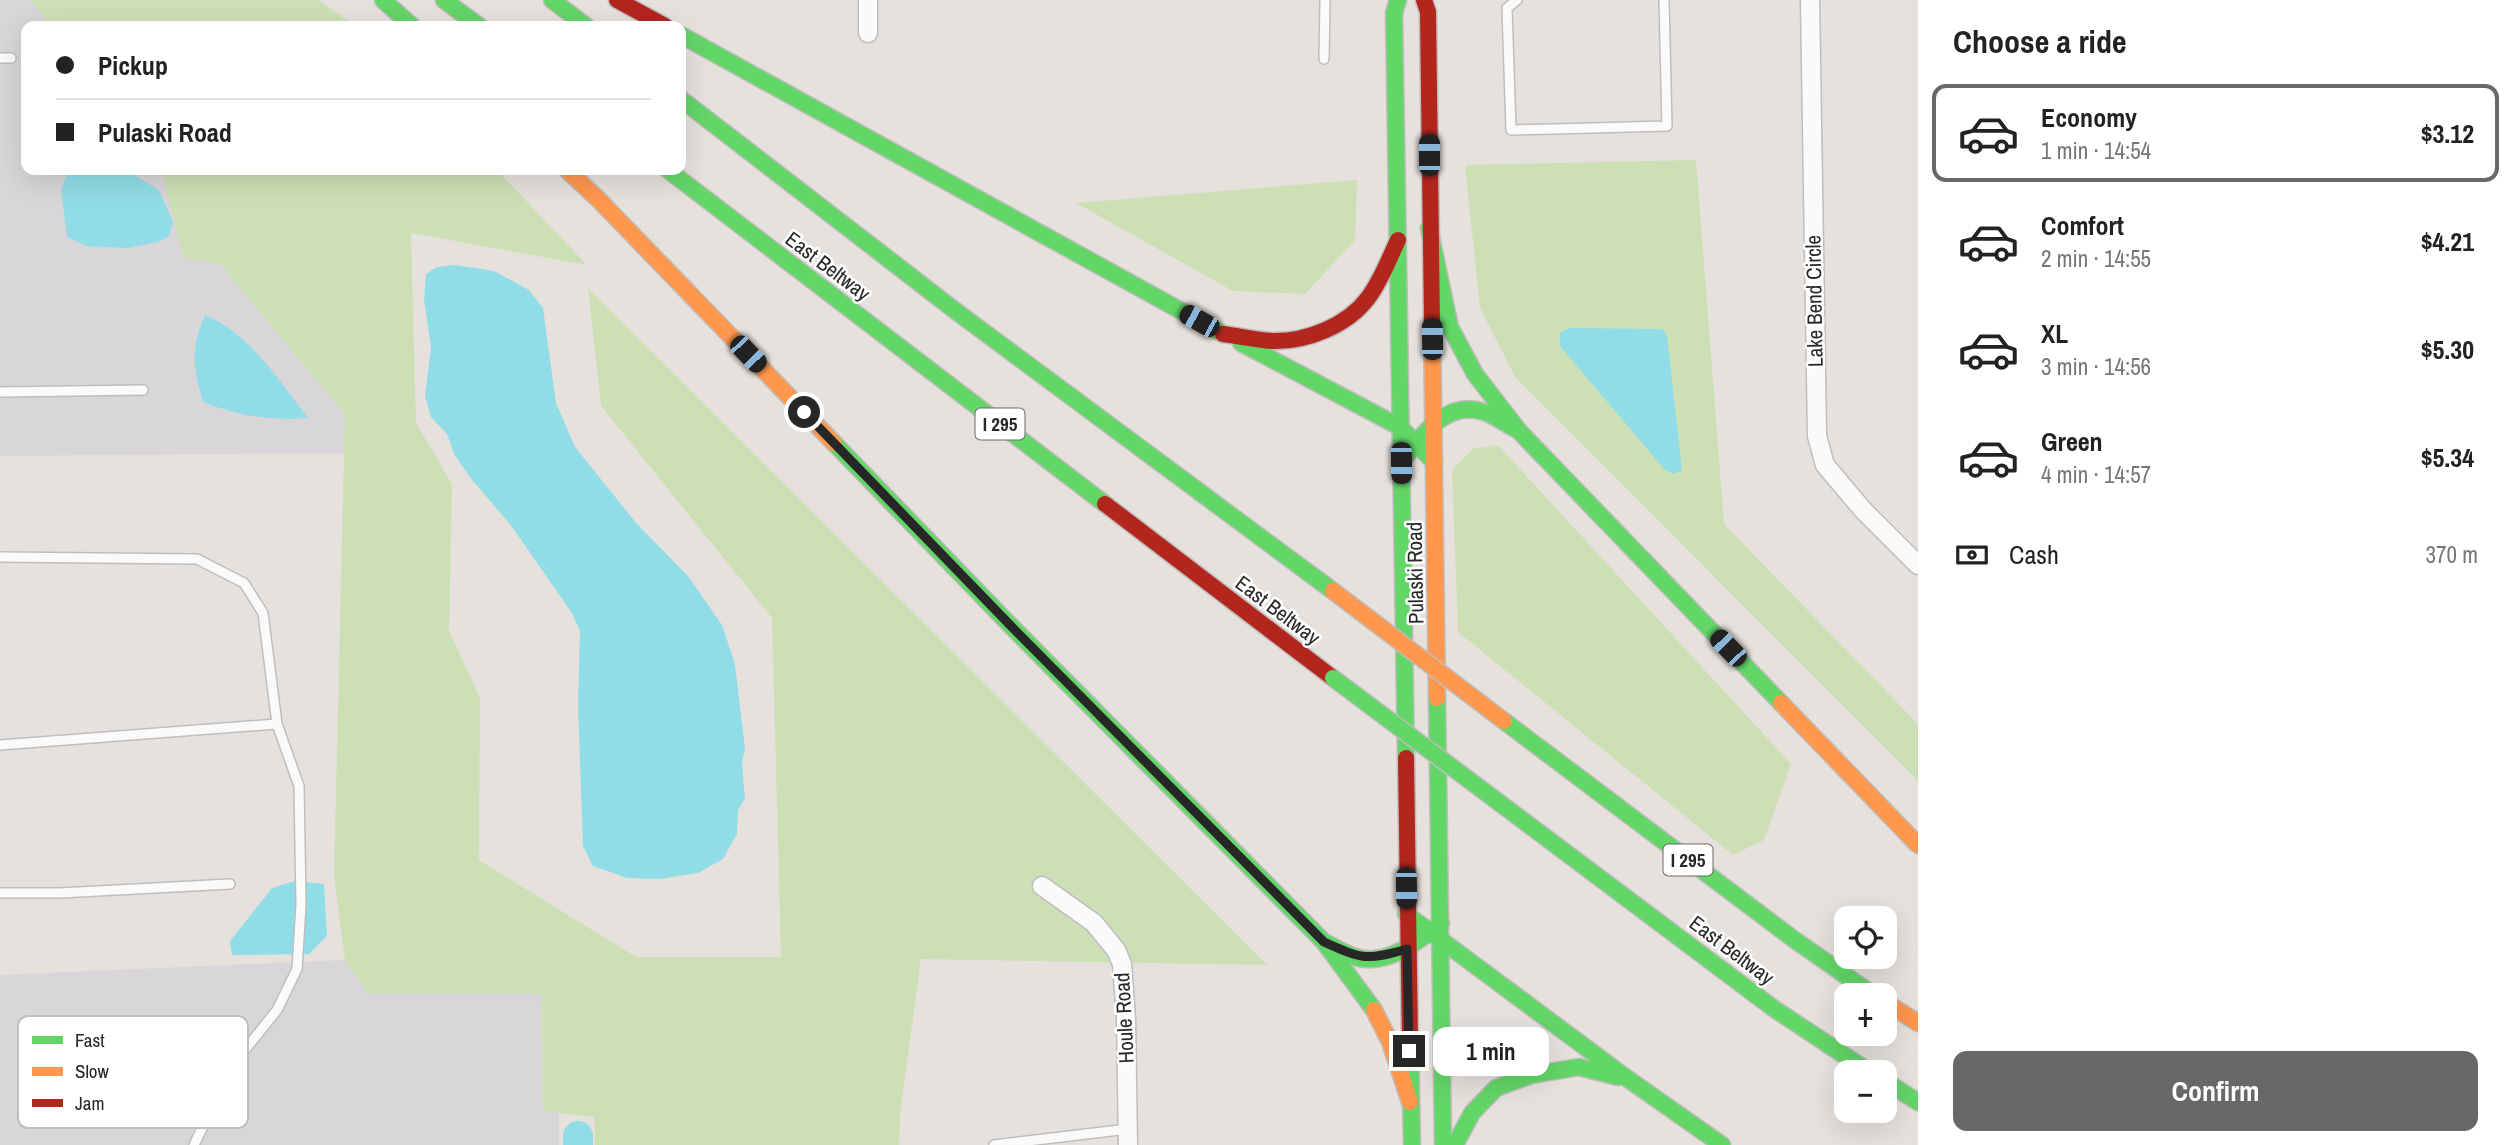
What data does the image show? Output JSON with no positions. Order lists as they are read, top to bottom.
{
  "streets": {
    "main road": ["East Beltway", "I 295", "Pulaski Road"],
    "street": ["Lake Bend Circle", "Houle Road"]
  },
  "legend": ["Fast", "Slow", "Jam"],
  "page": {
    "heading": "Choose a ride",
    "banner": ["Pickup", "Pulaski Road"],
    "list": [
      {
        "name": "Economy",
        "note": "1 min · 14:54",
        "value": "$3.12"
      },
      {
        "name": "Comfort",
        "note": "2 min · 14:55",
        "value": "$4.21"
      },
      {
        "name": "XL",
        "note": "3 min · 14:56",
        "value": "$5.30"
      },
      {
        "name": "Green",
        "note": "4 min · 14:57",
        "value": "$5.34"
      }
    ],
    "pay": ["Cash", "370 m"],
    "map_buttons": ["+", "−"],
    "bubble": "1 min",
    "buttons": "Confirm"
  }
}
